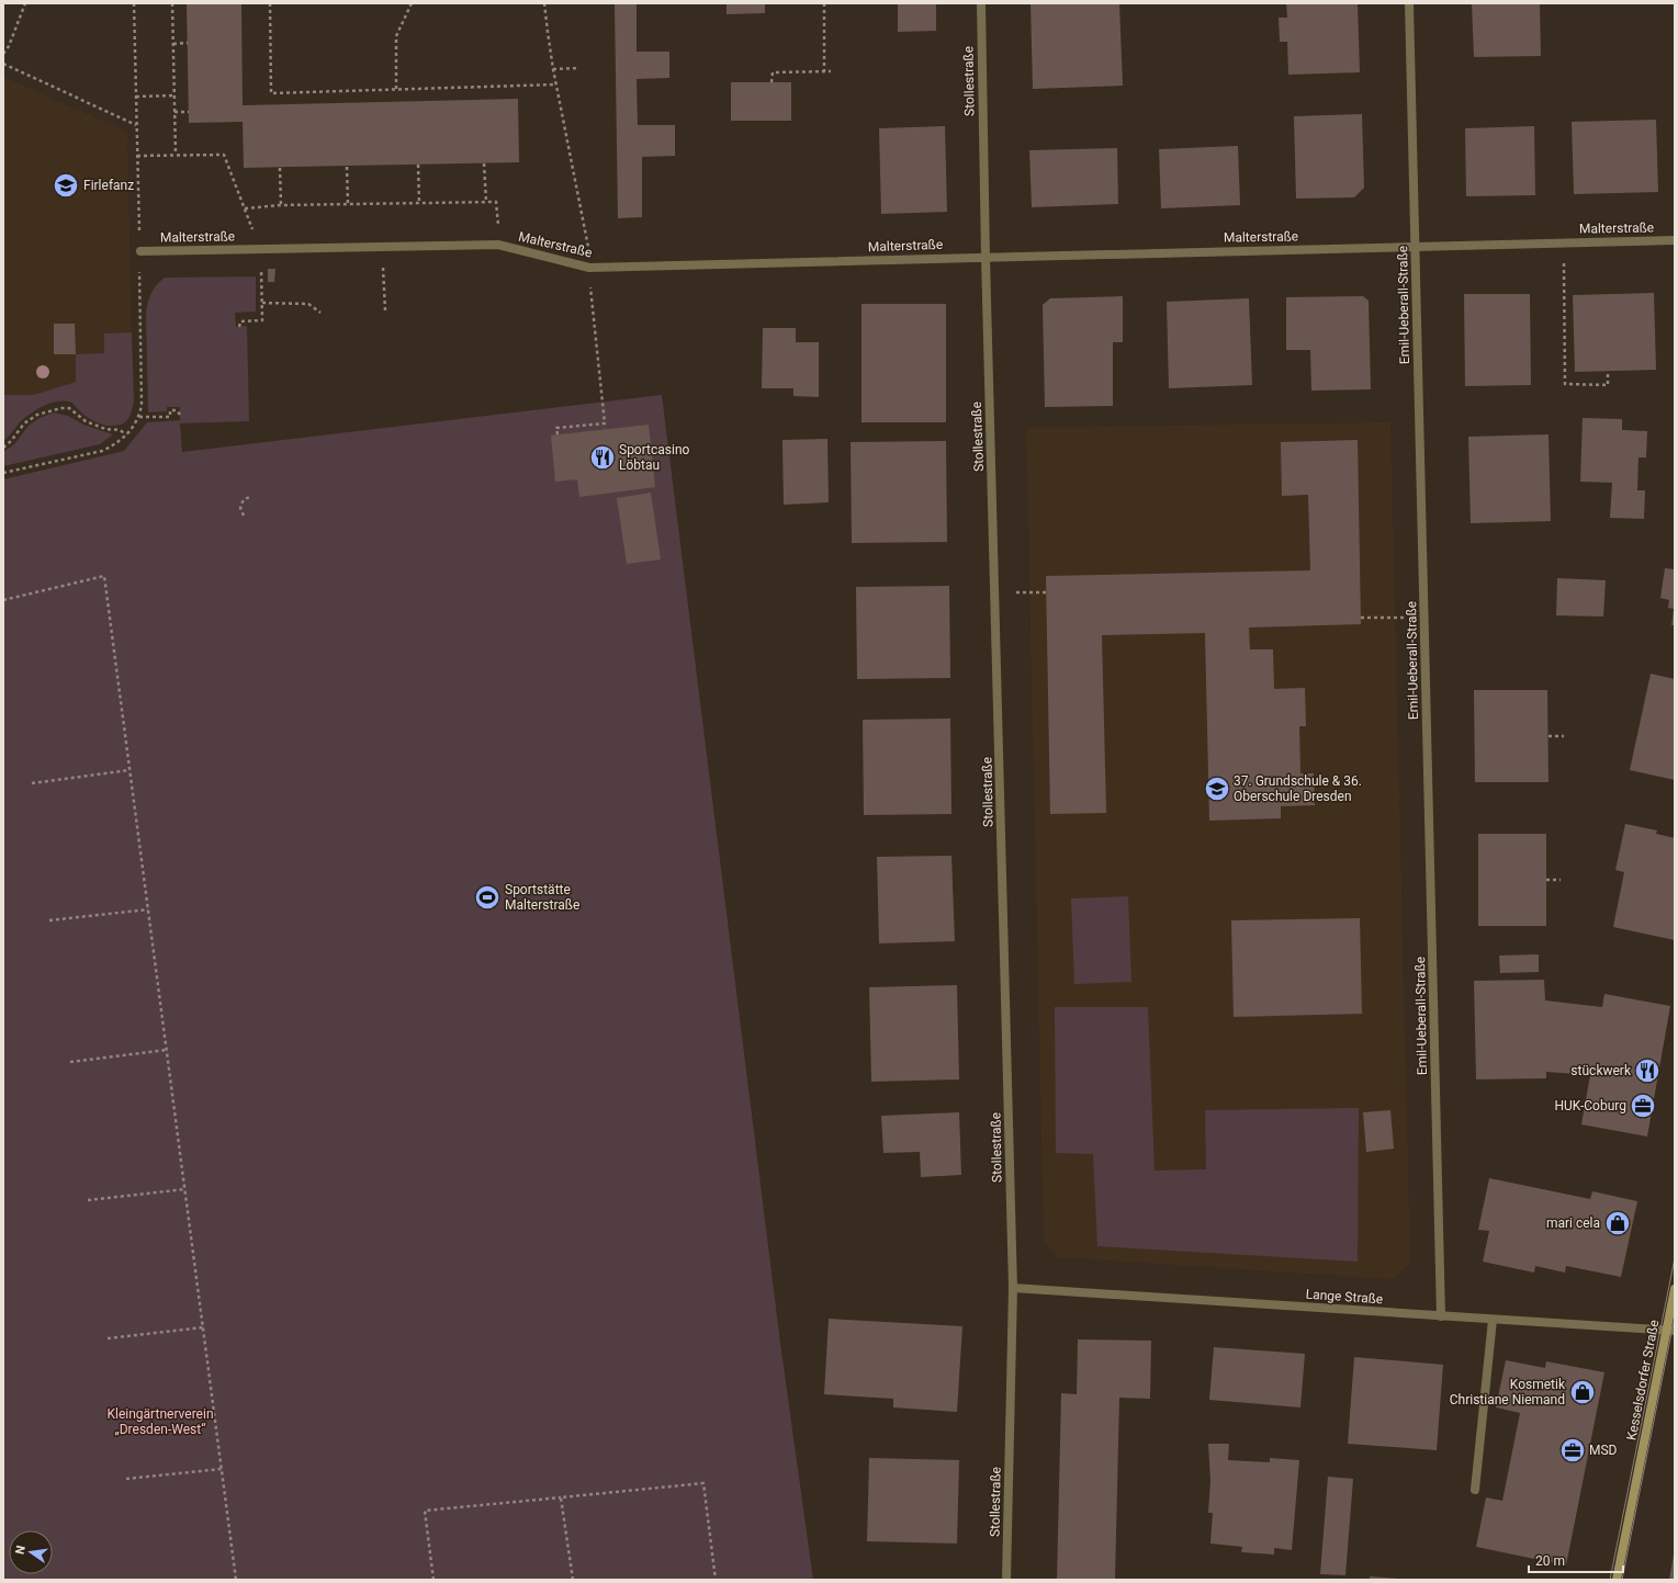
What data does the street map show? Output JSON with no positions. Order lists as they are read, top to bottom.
{
  "streets": {
    "street": [
      "Stollestraße",
      "Malterstraße",
      "Emil-Ueberall-Straße",
      "Lange Straße",
      "Kesselsdorfer Straße"
    ]
  },
  "crossings": [
    ["Stollestraße", "Malterstraße"],
    ["Stollestraße", "Lange Straße"],
    ["Malterstraße", "Emil-Ueberall-Straße"],
    ["Emil-Ueberall-Straße", "Lange Straße"],
    ["Lange Straße", "Kesselsdorfer Straße"]
  ],
  "parks": ["Kleingärtnerverein „Dresden-West“"],
  "places": {
    "school or university": ["Firlefanz", "37. Grundschule & 36. Oberschule Dresden"],
    "restaurant": ["Sportcasino Löbtau", "stückwerk"],
    "sports": ["Sportstätte Malterstraße"],
    "office": ["HUK-Coburg", "MSD"],
    "shop": ["mari cela", "Kosmetik Christiane Niemand"]
  },
  "scale_bar": "20 m",
  "north": "left"
}
